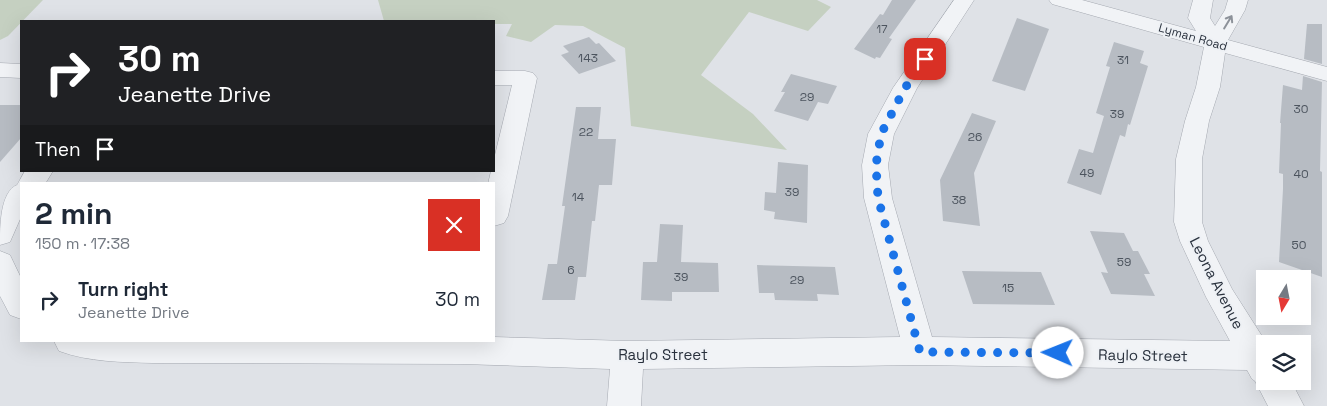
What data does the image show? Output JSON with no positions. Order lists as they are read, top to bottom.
{
  "streets": {
    "street": ["Lyman Road", "Leona Avenue", "Raylo Street"]
  },
  "crossings": [
    ["Lyman Road", "Leona Avenue"]
  ],
  "house_numbers": [
    "17",
    "143",
    "31",
    "29",
    "30",
    "39",
    "22",
    "26",
    "49",
    "40",
    "39",
    "14",
    "38",
    "50",
    "59",
    "6",
    "39",
    "29",
    "15"
  ],
  "north": "bottom",
  "page": {
    "turn": ["30 m", "Jeanette Drive"],
    "then": "Then",
    "heading": ["2 min", "150 m · 17:38"],
    "list": [
      {
        "name": "Turn right",
        "note": "Jeanette Drive",
        "value": "30 m"
      }
    ]
  }
}
